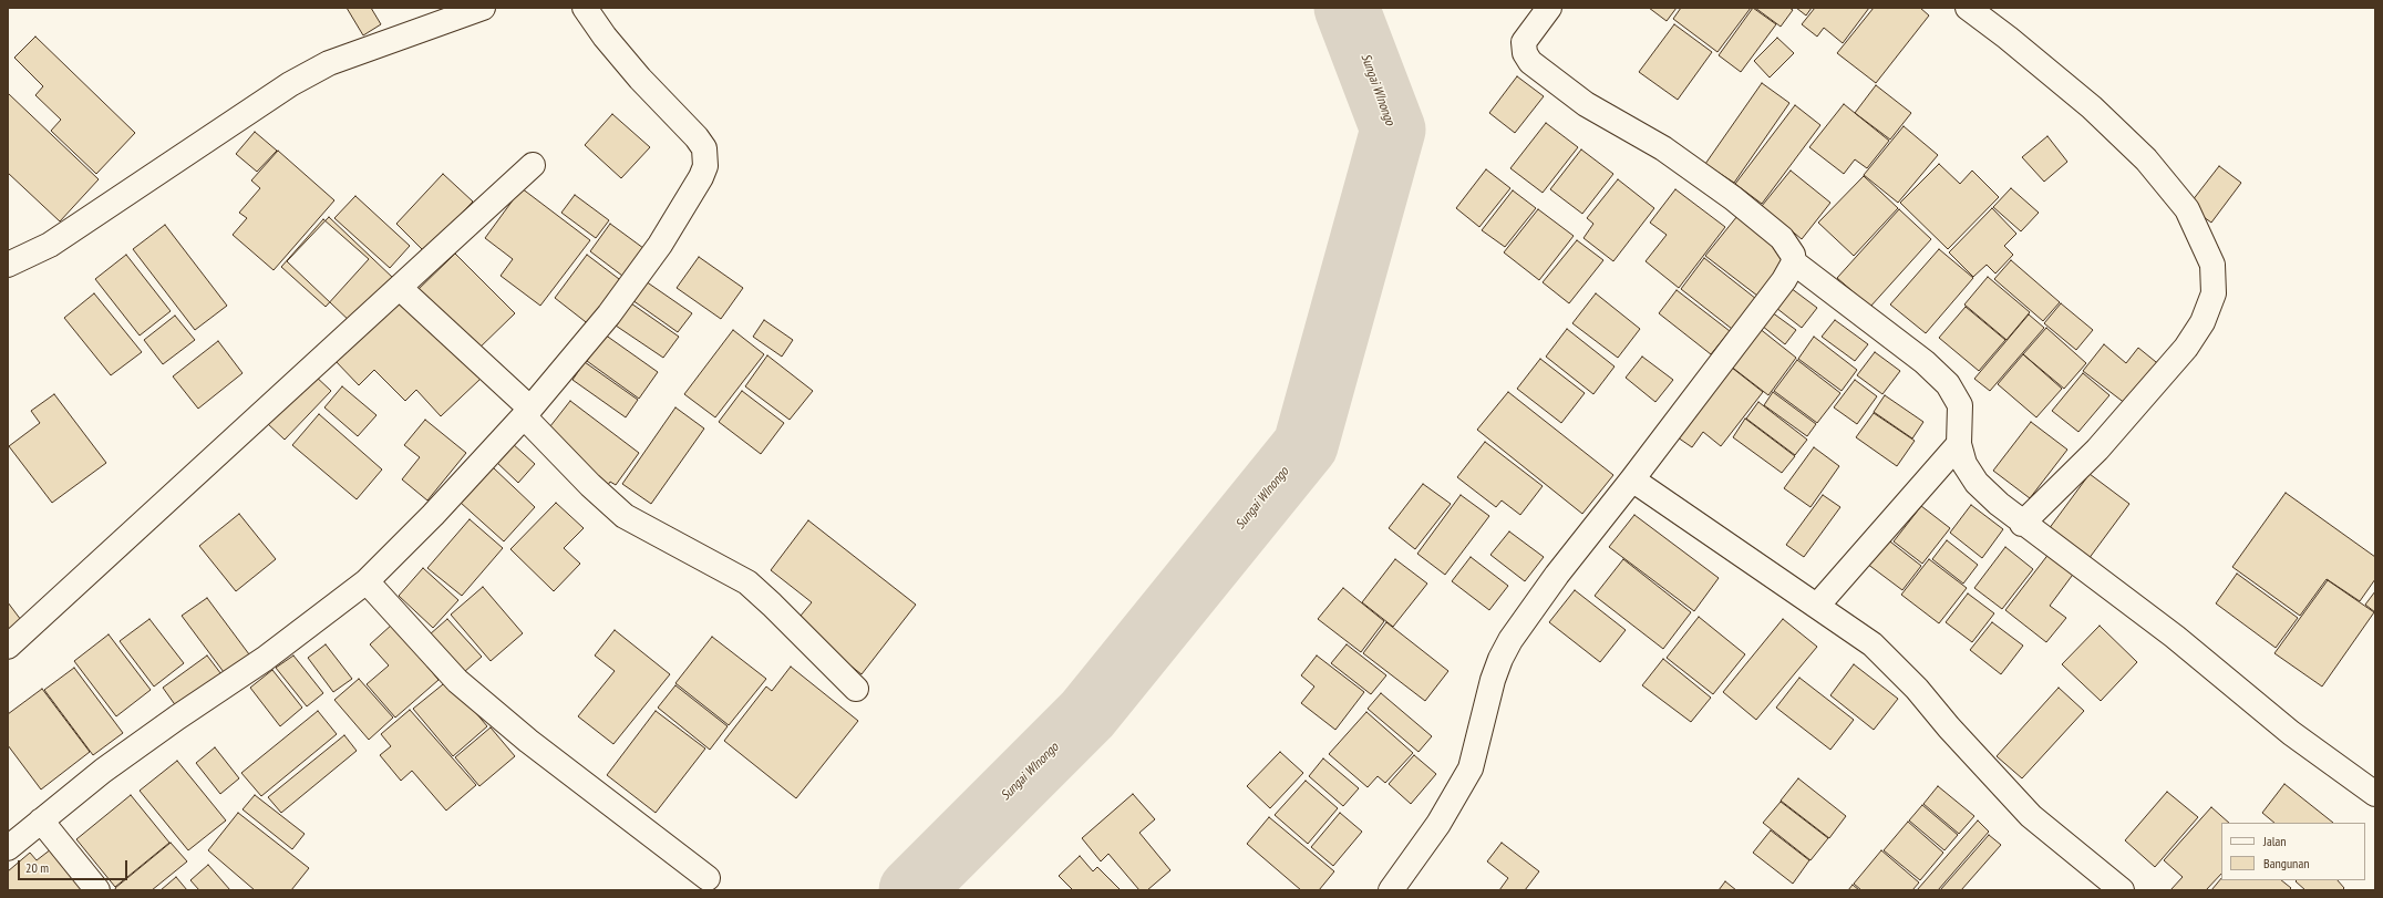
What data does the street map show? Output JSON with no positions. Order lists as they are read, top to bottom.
{
  "water": ["Sungai WInongo"],
  "legend": ["Jalan", "Bangunan"],
  "scale_bar": "20 m"
}
